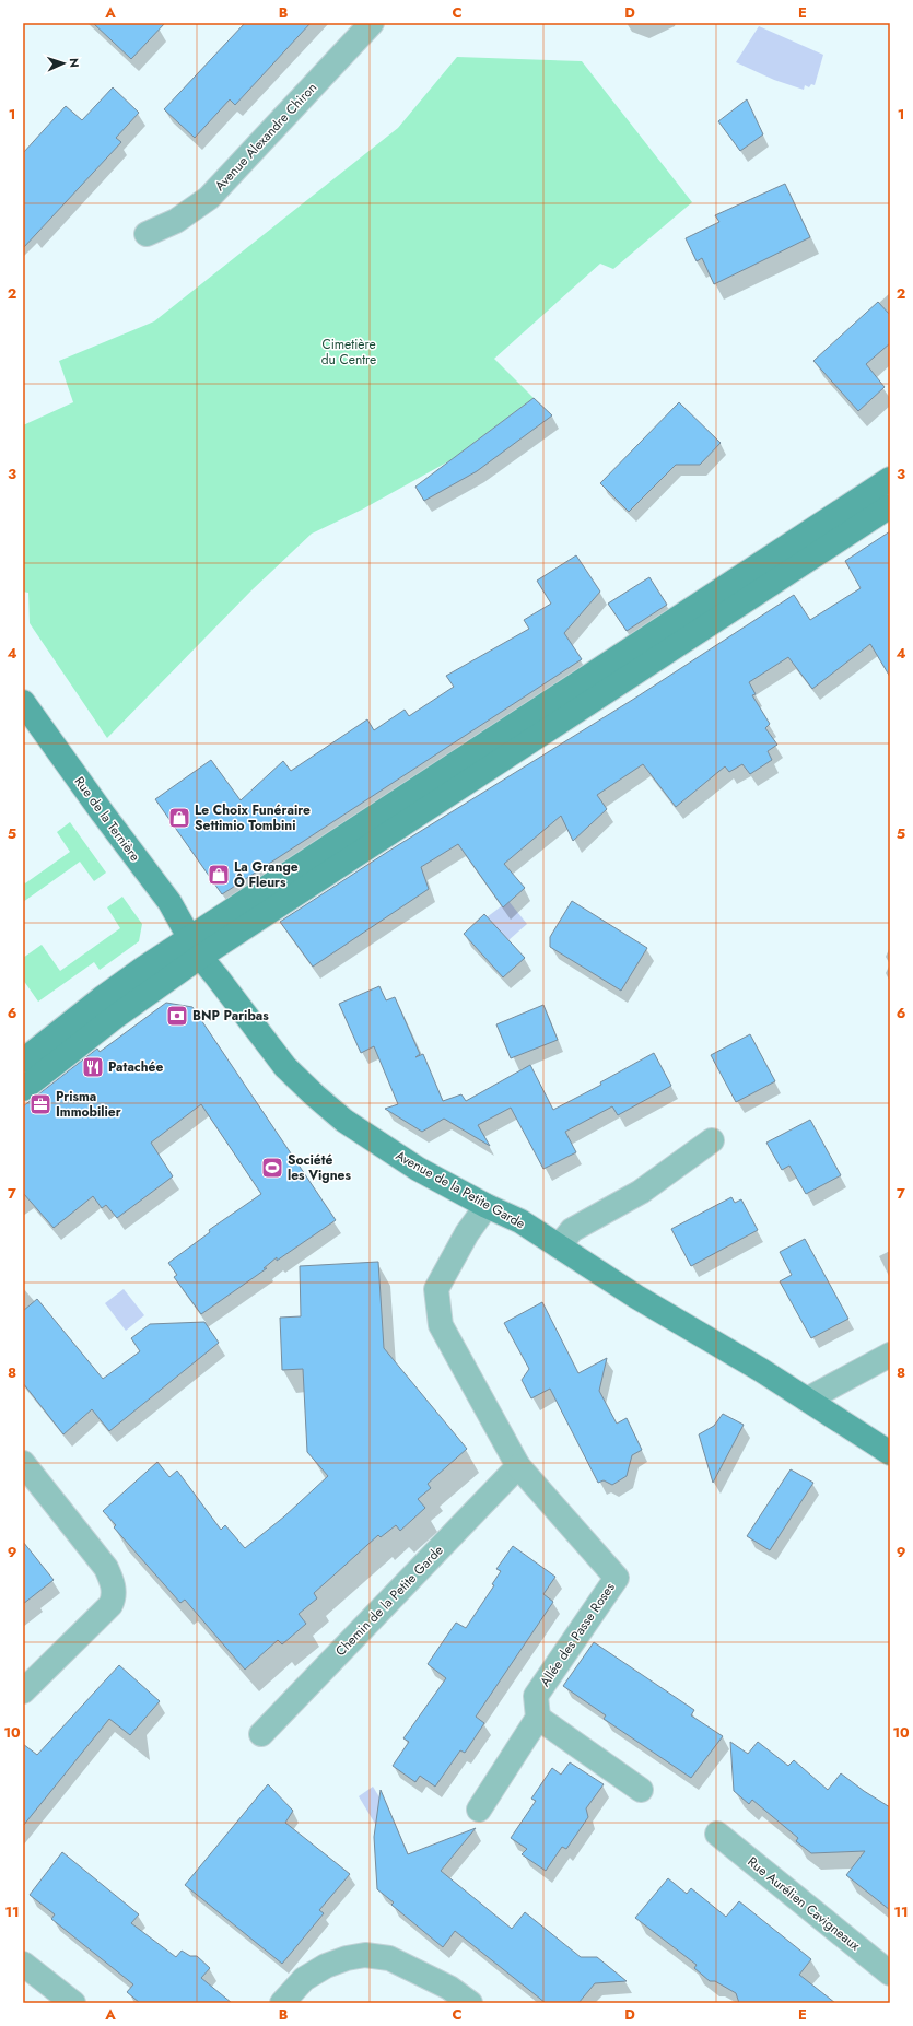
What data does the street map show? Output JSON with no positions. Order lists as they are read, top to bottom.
{
  "streets": {
    "main road": ["Rue de la Ternière", "Avenue de la Petite Garde"],
    "street": [
      "Avenue Alexandre Chiron",
      "Chemin de la Petite Garde",
      "Allée des Passe Roses",
      "Rue Aurélien Cavigneaux"
    ]
  },
  "crossings": [
    ["Rue de la Ternière", "Avenue de la Petite Garde"],
    ["Chemin de la Petite Garde", "Allée des Passe Roses"]
  ],
  "parks": ["Cimetière du Centre"],
  "places": {
    "shop": ["Le Choix Funéraire Settimio Tombini", "La Grange Ô Fleurs"],
    "bank": ["BNP Paribas"],
    "restaurant": ["Patachée"],
    "office": ["Prisma Immobilier"],
    "sports": ["Société les Vignes"]
  },
  "north": "right",
  "grid": {
    "columns": [
      "A",
      "B",
      "C",
      "D",
      "E"
    ],
    "rows": [
      "1",
      "2",
      "3",
      "4",
      "5",
      "6",
      "7",
      "8",
      "9",
      "10",
      "11"
    ]
  }
}
